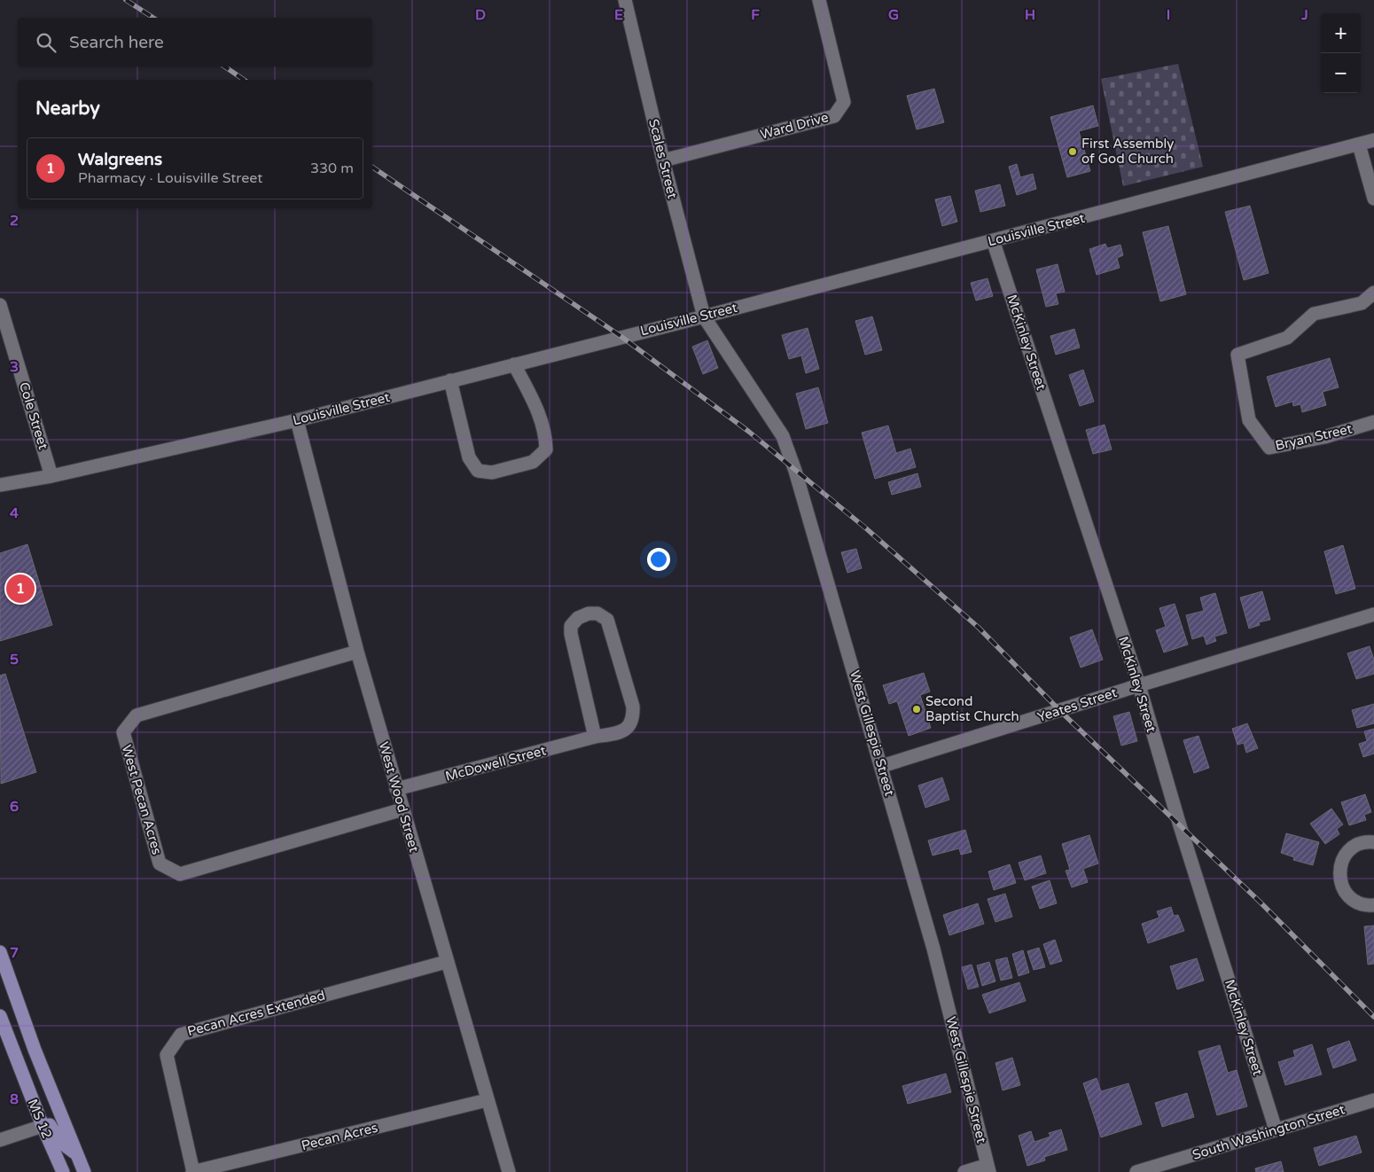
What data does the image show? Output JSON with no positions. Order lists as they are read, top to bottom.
{
  "streets": {
    "main road": ["MS 12"],
    "street": [
      "Ward Drive",
      "Scales Street",
      "Louisville Street",
      "McKinley Street",
      "Cole Street",
      "Bryan Street",
      "Yeates Street",
      "West Gillespie Street",
      "McDowell Street",
      "West Wood Street",
      "West Pecan Acres",
      "Pecan Acres Extended",
      "South Washington Street",
      "Pecan Acres"
    ]
  },
  "crossings": [
    ["Ward Drive", "Scales Street"],
    ["Scales Street", "Louisville Street"],
    ["Scales Street", "West Gillespie Street"],
    ["Louisville Street", "McKinley Street"],
    ["Louisville Street", "Cole Street"],
    ["Louisville Street", "West Gillespie Street"],
    ["Louisville Street", "West Wood Street"],
    ["McKinley Street", "Yeates Street"],
    ["McKinley Street", "South Washington Street"],
    ["Yeates Street", "West Gillespie Street"],
    ["McDowell Street", "West Wood Street"],
    ["West Wood Street", "West Pecan Acres"],
    ["West Wood Street", "Pecan Acres Extended"],
    ["West Wood Street", "Pecan Acres"],
    ["Pecan Acres Extended", "Pecan Acres"]
  ],
  "places": ["First Assembly of God Church", "Second Baptist Church"],
  "page": {
    "map_buttons": ["+", "−"],
    "search": "Search here",
    "heading": "Nearby",
    "list": [
      {
        "mark": "1",
        "name": "Walgreens",
        "note": "Pharmacy · Louisville Street",
        "value": "330 m"
      }
    ],
    "pins": "1"
  },
  "grid": {
    "columns": [
      "D",
      "E",
      "F",
      "G",
      "H",
      "I",
      "J"
    ],
    "rows": [
      "2",
      "3",
      "4",
      "5",
      "6",
      "7",
      "8"
    ]
  }
}
